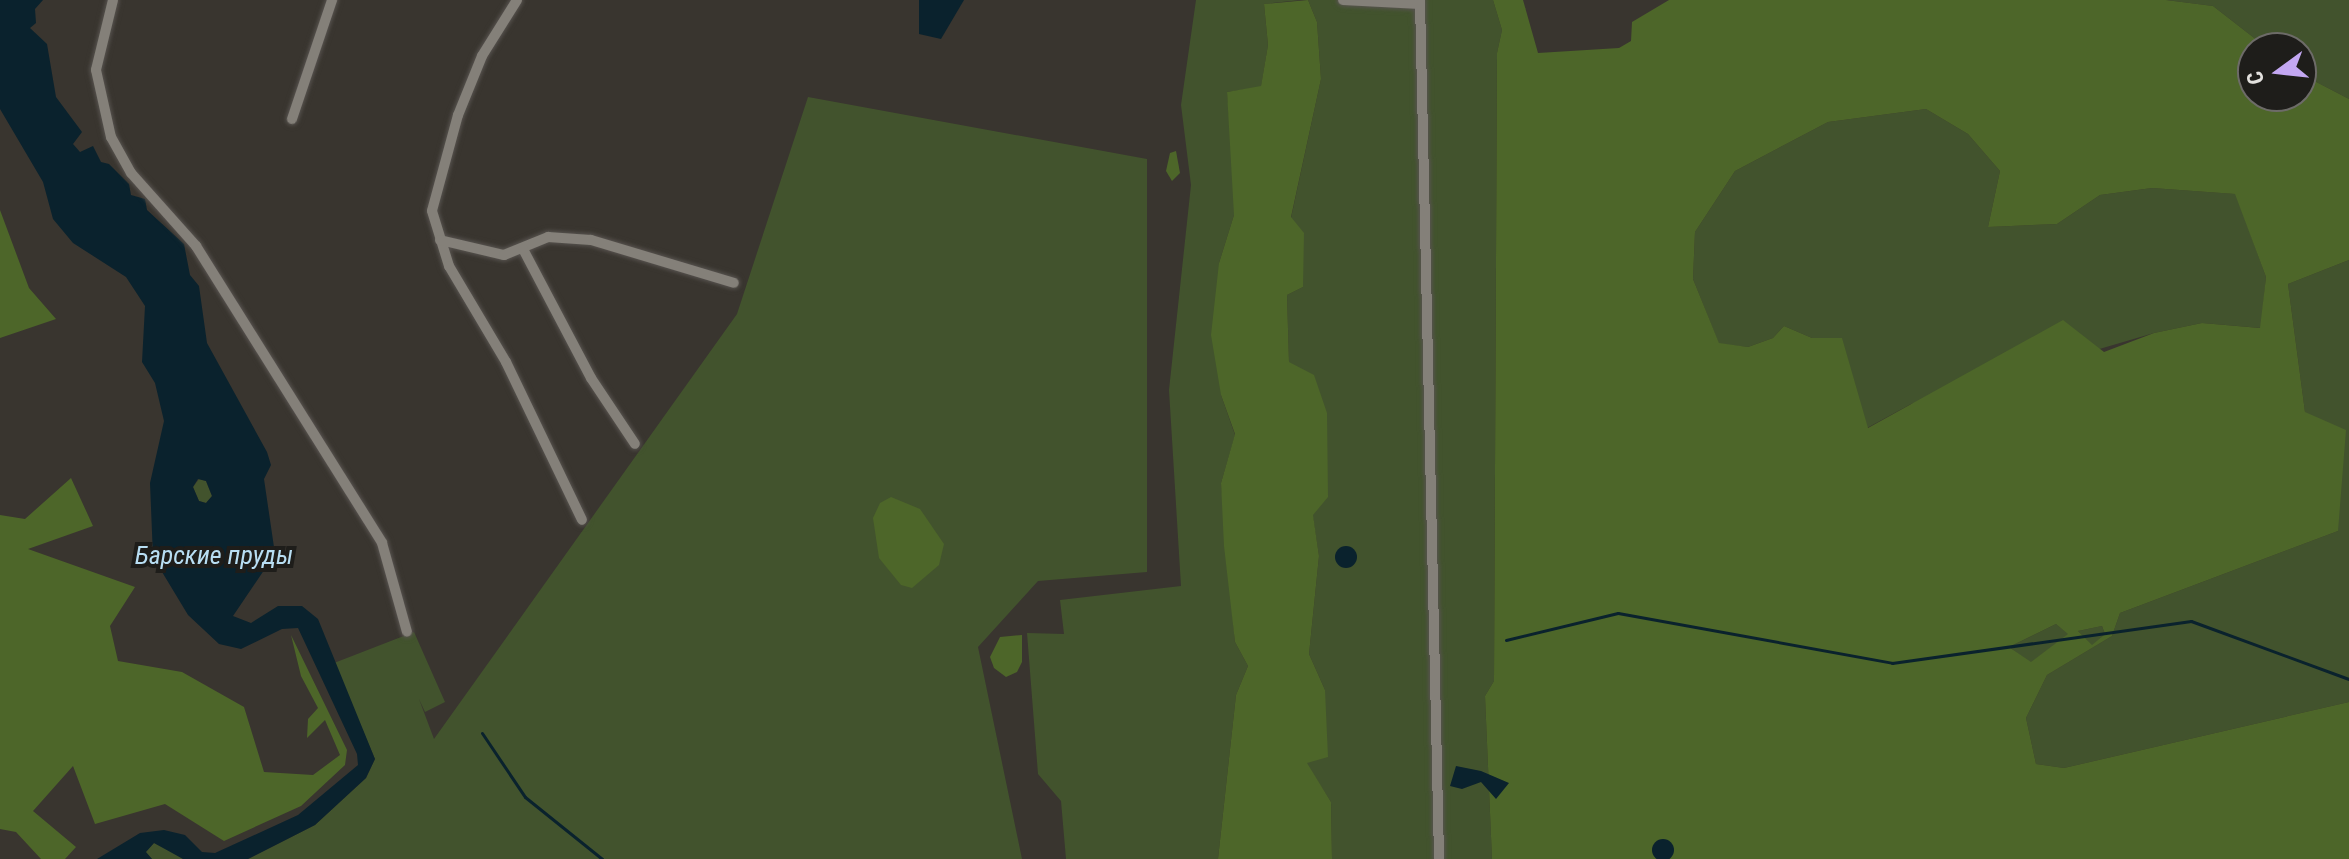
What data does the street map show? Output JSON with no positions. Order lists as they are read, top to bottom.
{
  "water": ["Барские пруды"],
  "north": "left"
}
